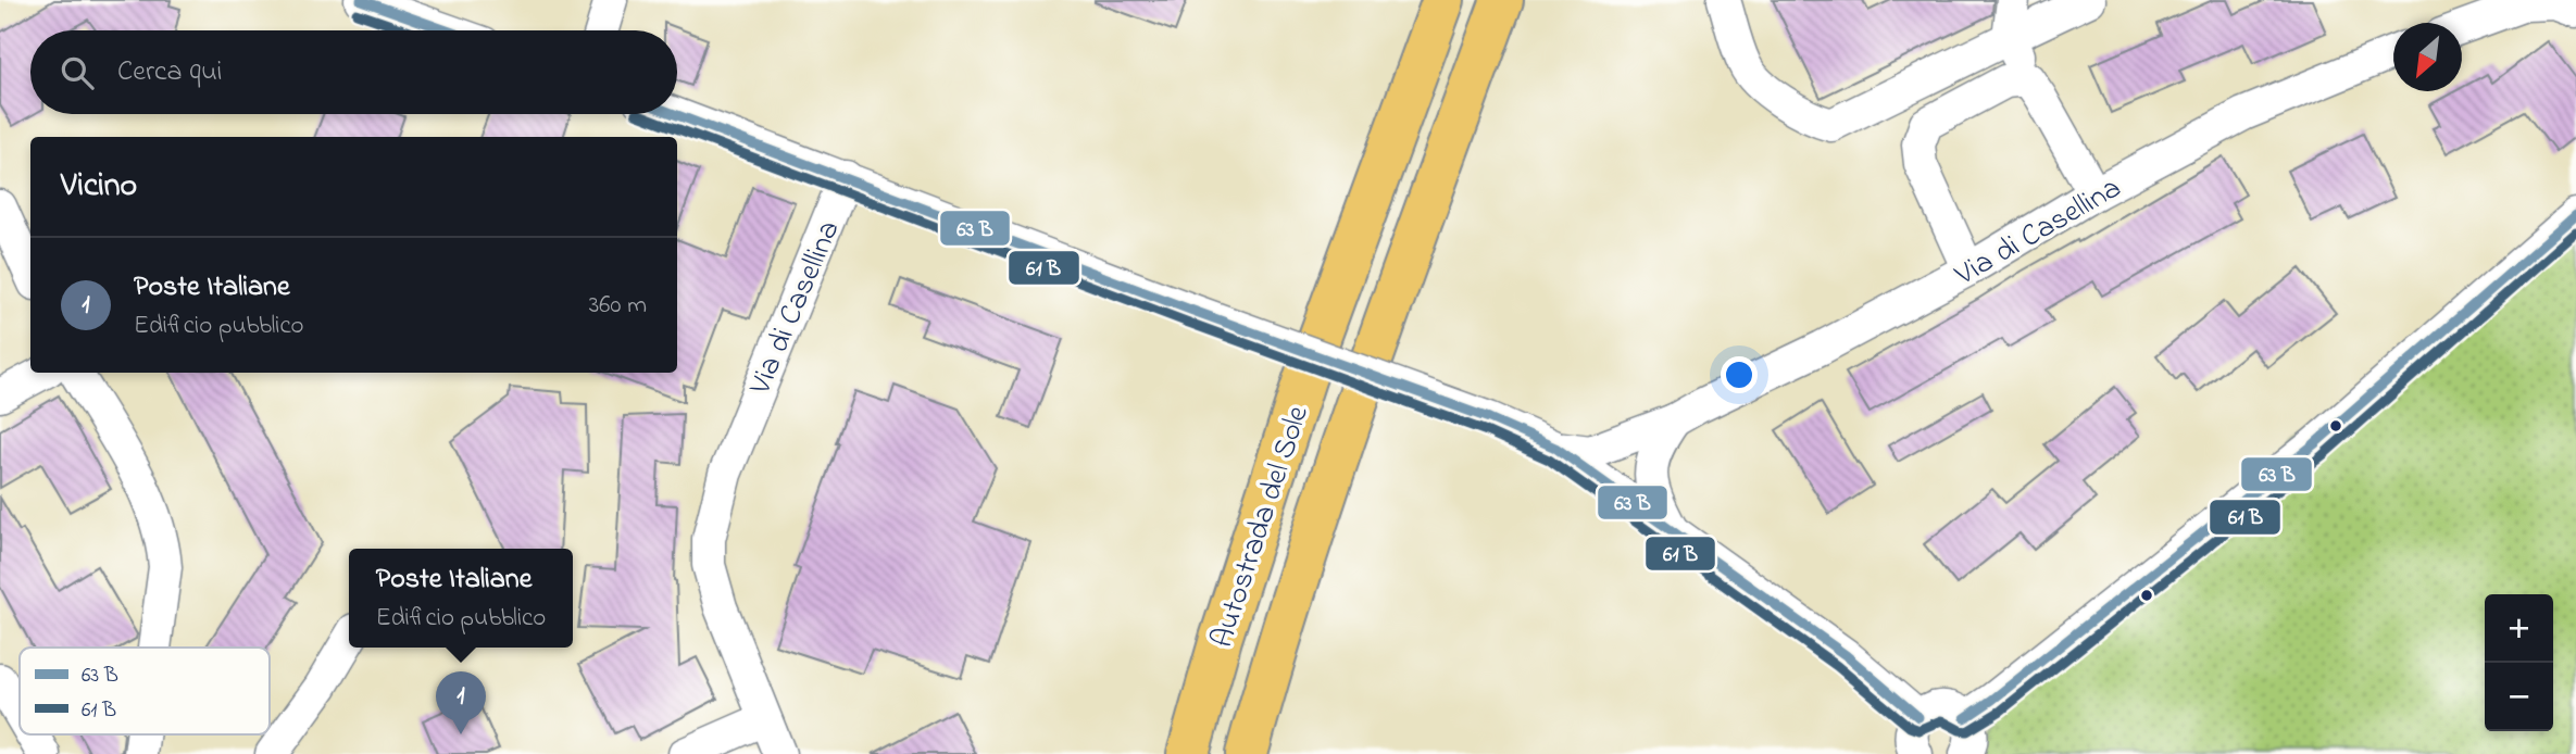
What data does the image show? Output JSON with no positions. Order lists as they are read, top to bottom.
{
  "streets": {
    "highway": ["Autostrada del Sole"],
    "street": ["Via di Casellina"]
  },
  "legend": ["63 B", "61 B"],
  "north": "bottom left",
  "page": {
    "search": "Cerca qui",
    "heading": "Vicino",
    "list": [
      {
        "mark": "1",
        "name": "Poste Italiane",
        "note": "Edificio pubblico",
        "value": "360 m"
      }
    ],
    "popup": ["Poste Italiane", "Edificio pubblico"],
    "map_buttons": ["+", "−"],
    "pins": "1"
  }
}
